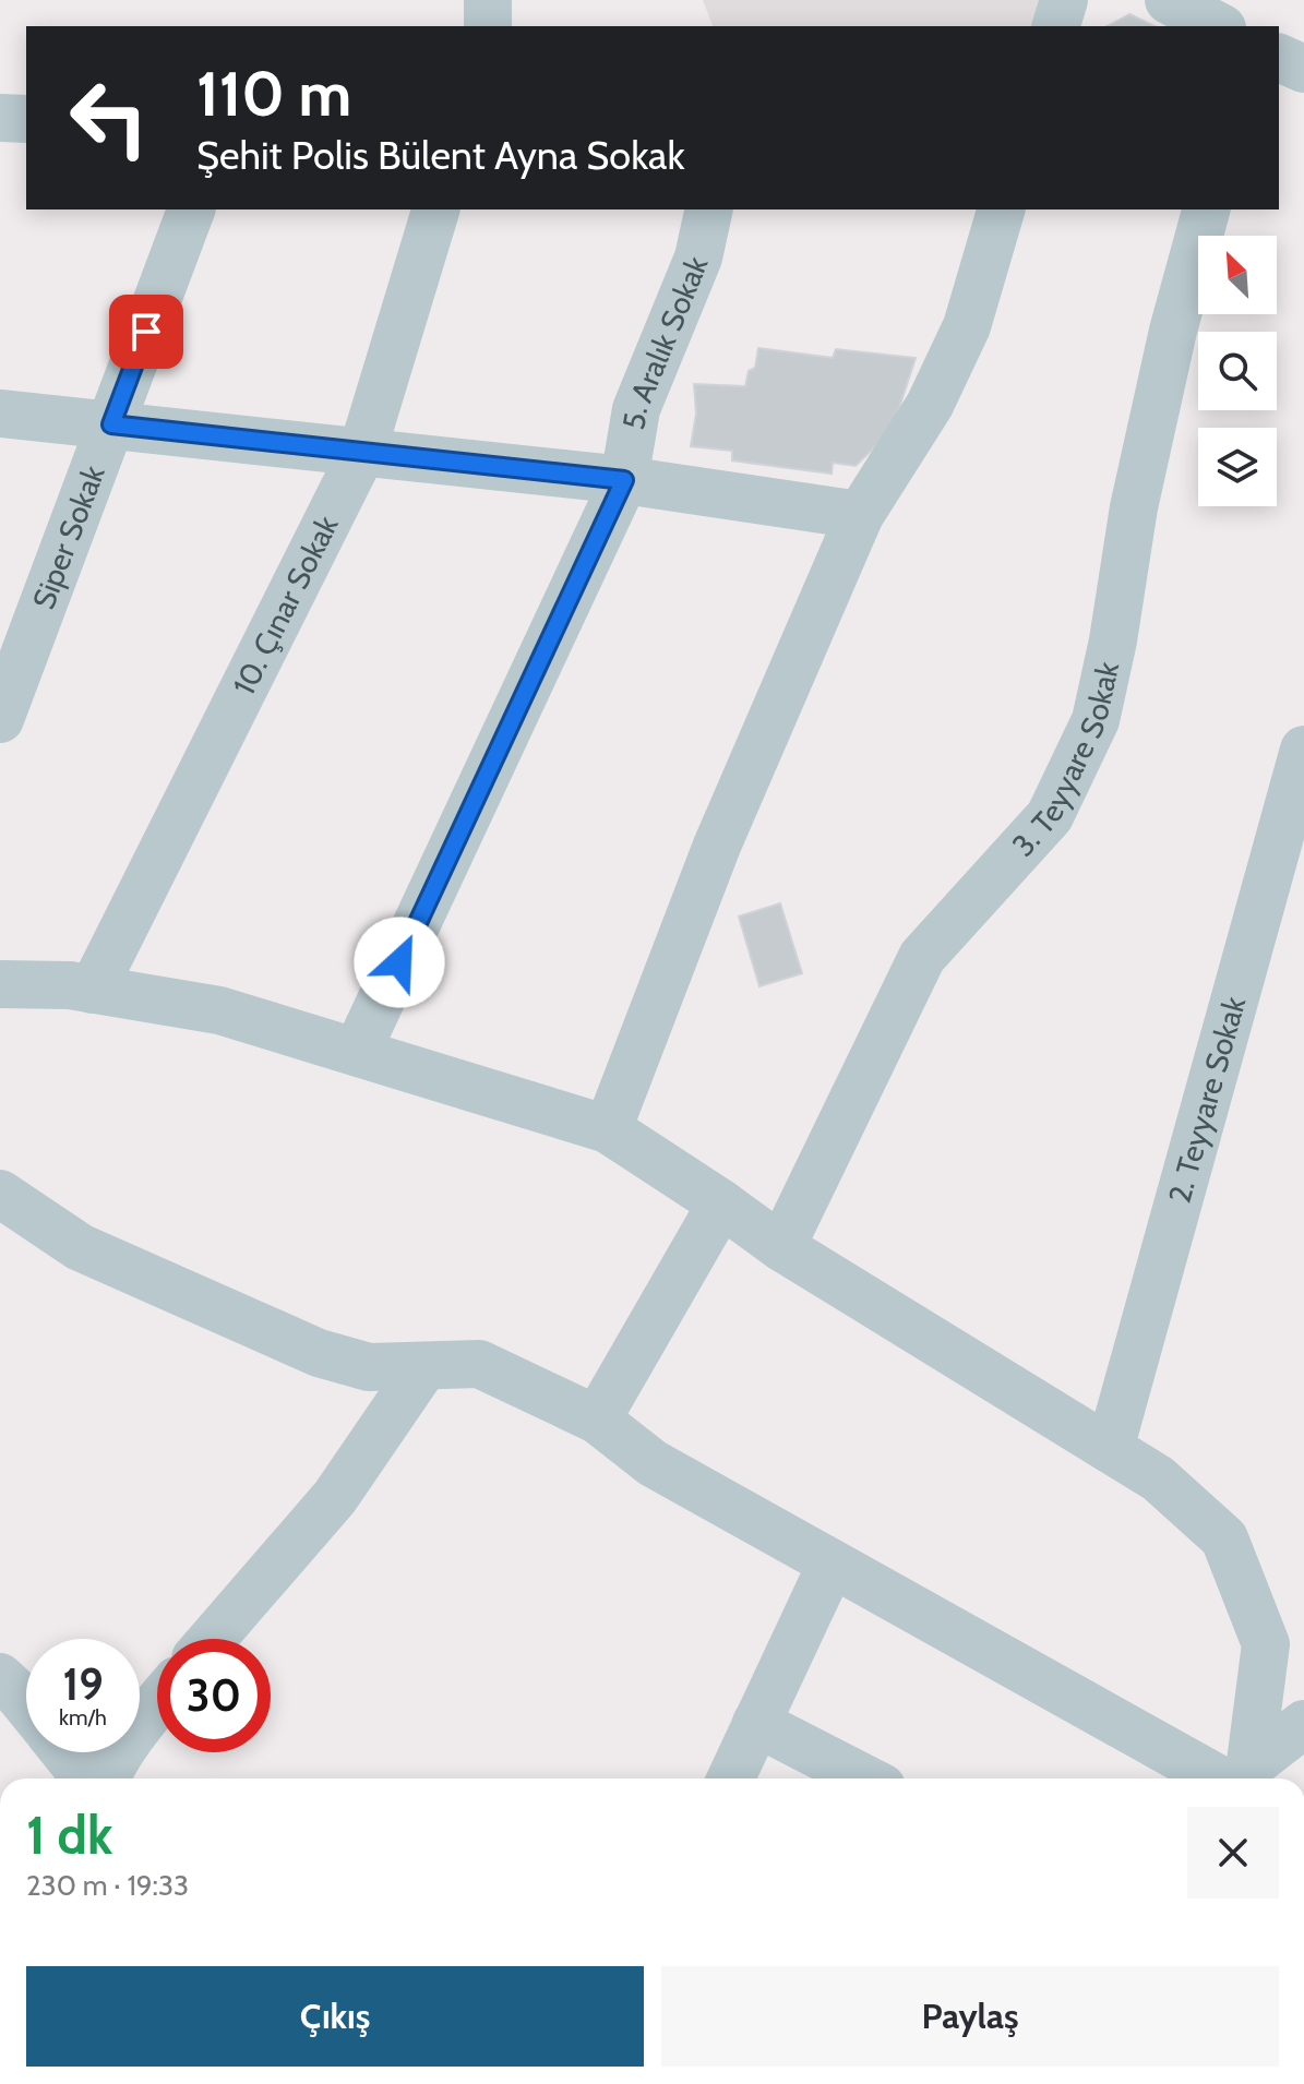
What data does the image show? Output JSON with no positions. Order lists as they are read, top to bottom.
{
  "streets": {
    "street": [
      "5. Aralık Sokak",
      "Siper Sokak",
      "10. Çınar Sokak",
      "3. Teyyare Sokak",
      "2. Teyyare Sokak"
    ]
  },
  "north": "top left",
  "page": {
    "turn": ["110 m", "Şehit Polis Bülent Ayna Sokak"],
    "speed": "19 km/h",
    "limit": "30",
    "heading": ["1 dk", "230 m · 19:33"],
    "buttons": ["Çıkış", "Paylaş"]
  }
}
